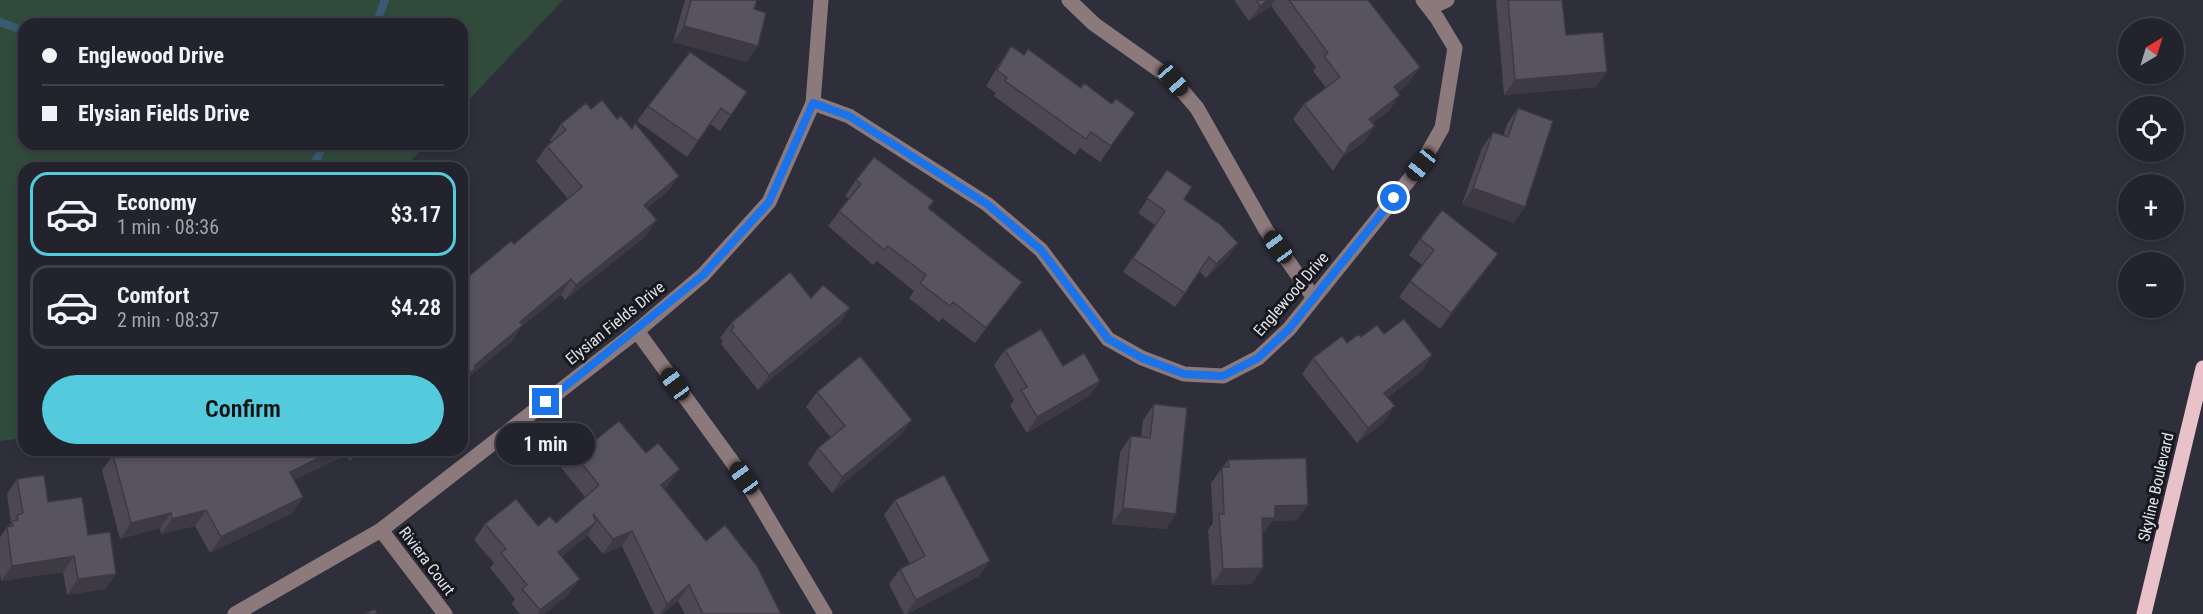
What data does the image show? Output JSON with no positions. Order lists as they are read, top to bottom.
{
  "streets": {
    "main road": ["Skyline Boulevard"],
    "street": ["Englewood Drive", "Elysian Fields Drive", "Riviera Court"]
  },
  "crossings": [
    ["Englewood Drive", "Elysian Fields Drive"],
    ["Elysian Fields Drive", "Riviera Court"]
  ],
  "north": "top right",
  "page": {
    "map_buttons": ["+", "−"],
    "banner": ["Englewood Drive", "Elysian Fields Drive"],
    "list": [
      {
        "name": "Economy",
        "note": "1 min · 08:36",
        "value": "$3.17"
      },
      {
        "name": "Comfort",
        "note": "2 min · 08:37",
        "value": "$4.28"
      }
    ],
    "buttons": "Confirm",
    "bubble": "1 min"
  }
}
